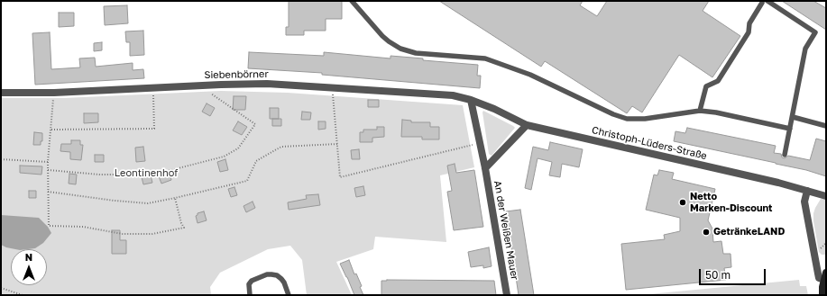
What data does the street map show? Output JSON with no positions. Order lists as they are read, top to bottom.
{
  "streets": {
    "street": ["Siebenbörner", "Christoph-Lüders-Straße", "An der Weißen Mauer"]
  },
  "crossings": [
    ["Siebenbörner", "Christoph-Lüders-Straße"],
    ["Siebenbörner", "An der Weißen Mauer"],
    ["Christoph-Lüders-Straße", "An der Weißen Mauer"]
  ],
  "parks": ["Leontinenhof"],
  "places": ["Netto Marken-Discount", "GetränkeLAND"],
  "scale_bar": "50 m",
  "north": "top"
}
